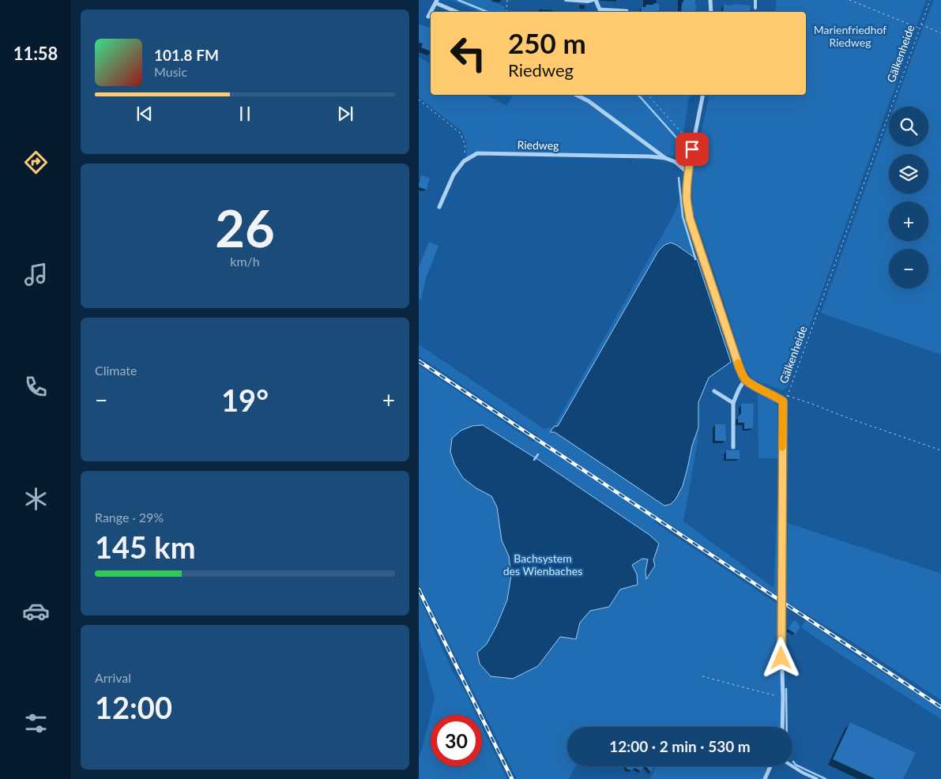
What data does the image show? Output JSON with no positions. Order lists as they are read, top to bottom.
{
  "streets": {
    "street": ["Riedweg"],
    "path": ["Gälkenheide"]
  },
  "parks": ["Marienfriedhof Riedweg", "Bachsystem des Wienbaches"],
  "page": {
    "tabs": "11:58",
    "turn": ["250 m", "Riedweg"],
    "song": ["101.8 FM", "Music"],
    "map_buttons": ["+", "−"],
    "tile": [
      ["26", "km/h"],
      "Climate",
      ["Range · 29%", "145 km"],
      ["Arrival", "12:00"]
    ],
    "heat": ["−", "19°", "+"],
    "limit": "30",
    "trip": "12:00 · 2 min · 530 m"
  }
}
